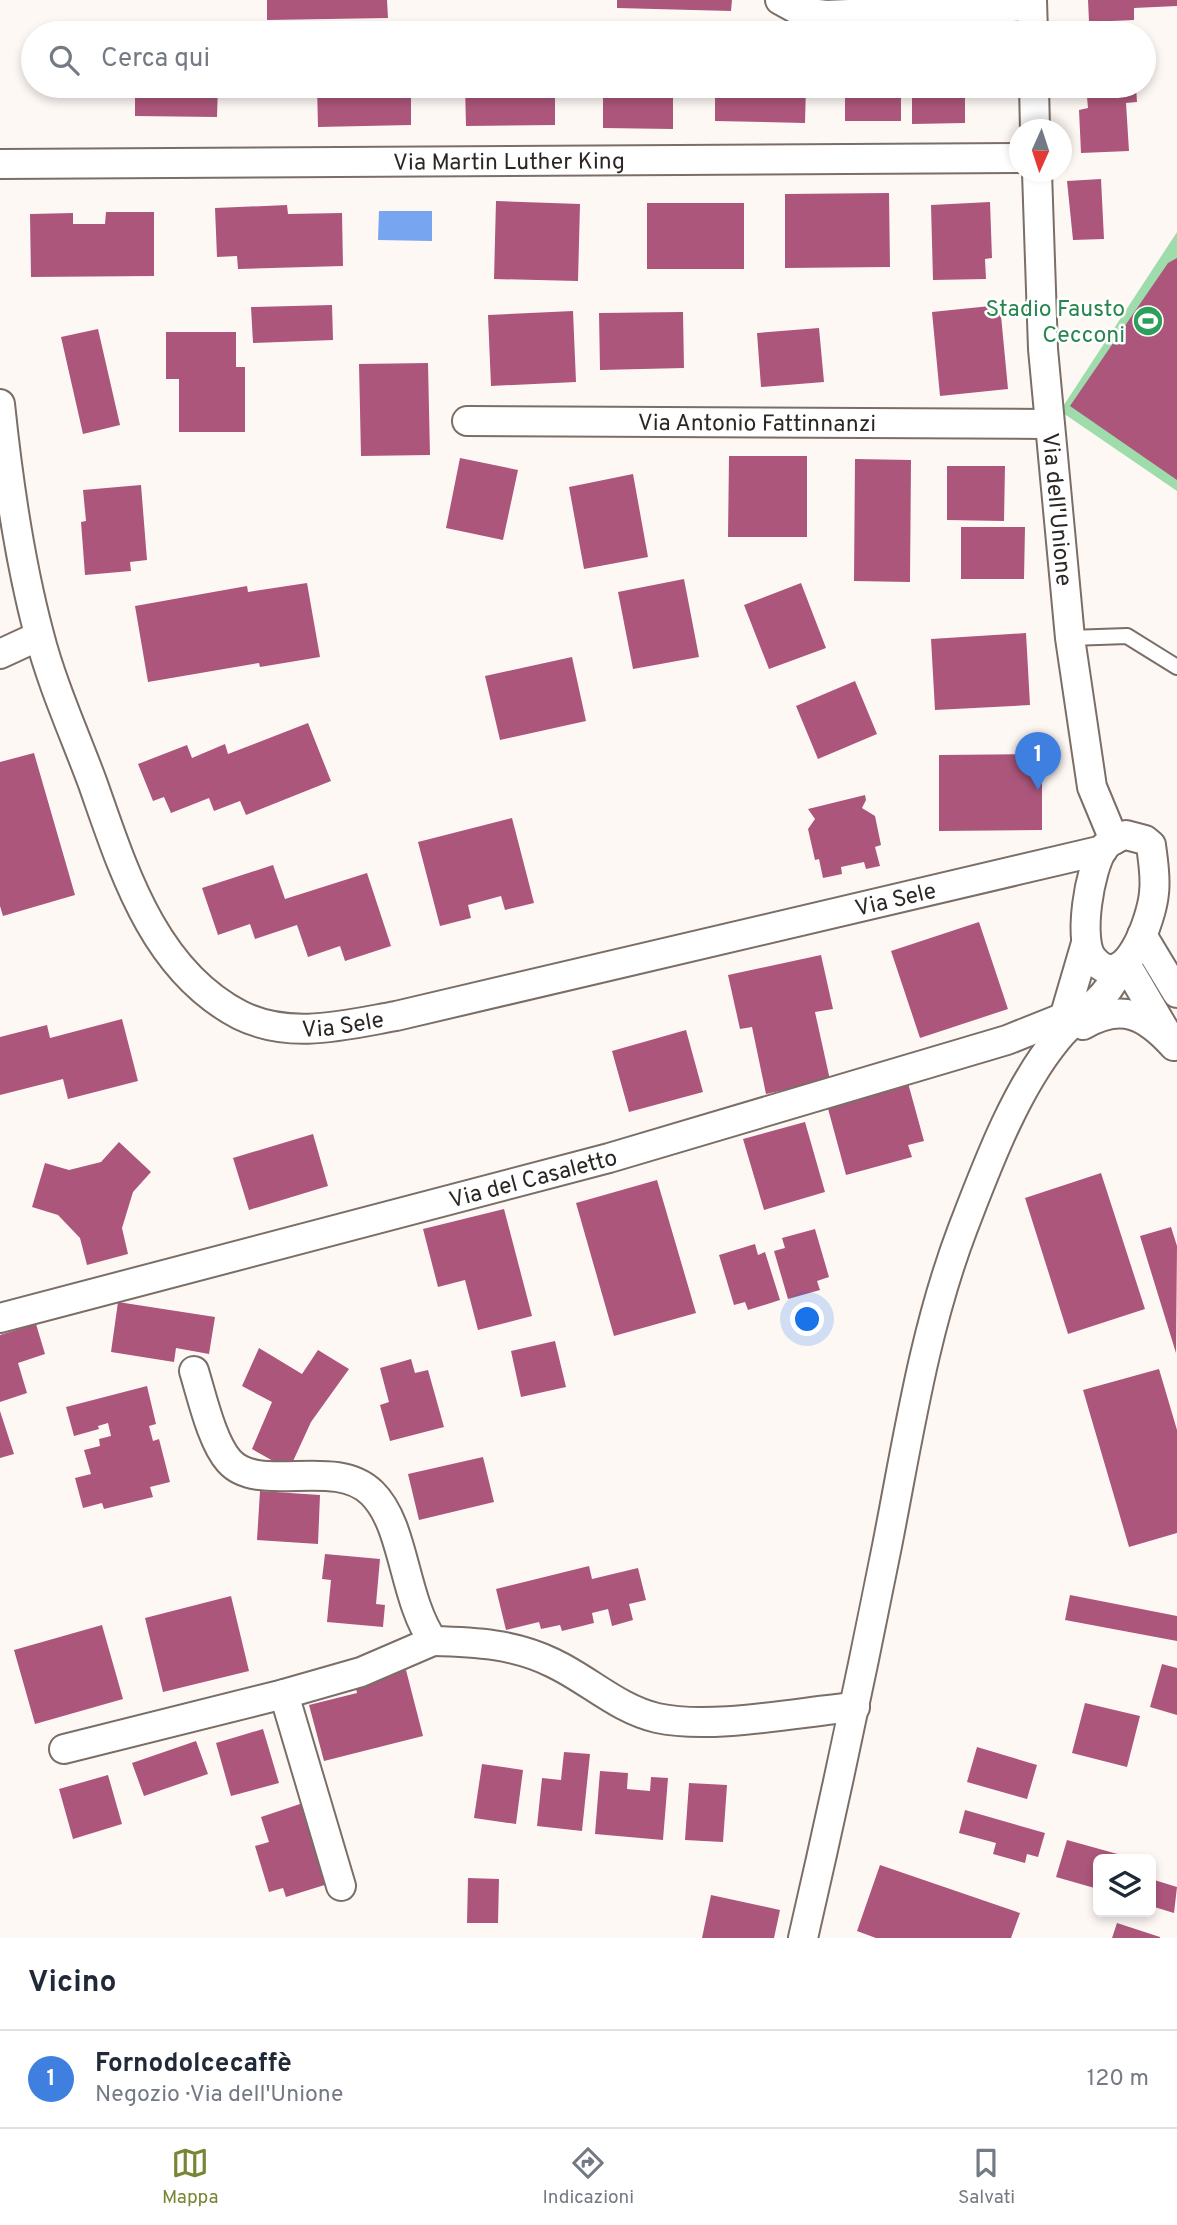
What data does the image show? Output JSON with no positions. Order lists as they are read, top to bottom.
{
  "streets": {
    "street": [
      "Via Martin Luther King",
      "Via Antonio Fattinnanzi",
      "Via dell'Unione",
      "Via Sele",
      "Via del Casaletto"
    ]
  },
  "crossings": [
    ["Via Antonio Fattinnanzi", "Via dell'Unione"],
    ["Via dell'Unione", "Via Sele"]
  ],
  "places": {
    "sports": ["Stadio Fausto Cecconi"]
  },
  "north": "bottom",
  "page": {
    "search": "Cerca qui",
    "pins": "1",
    "heading": "Vicino",
    "list": [
      {
        "mark": "1",
        "name": "Fornodolcecaffè",
        "note": "Negozio · Via dell'Unione",
        "value": "120 m"
      }
    ],
    "nav": ["Mappa", "Indicazioni", "Salvati"]
  }
}
